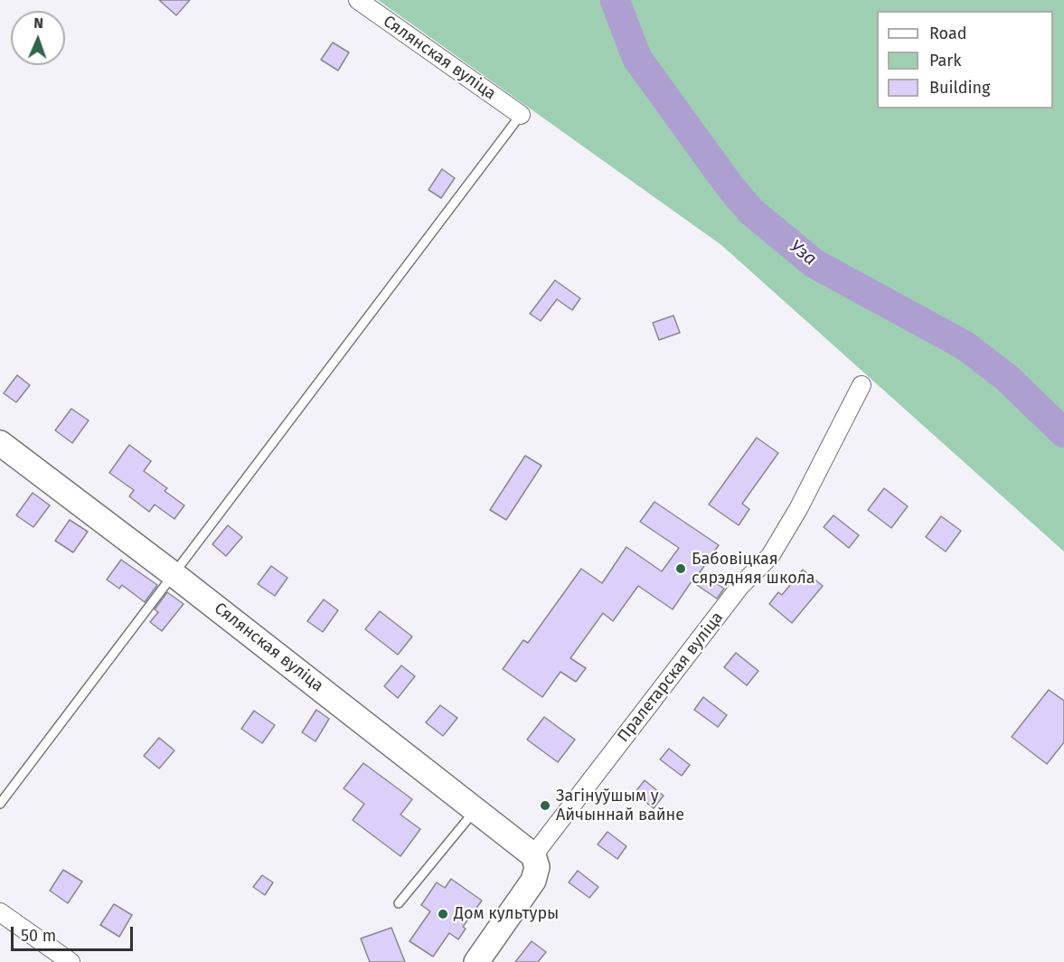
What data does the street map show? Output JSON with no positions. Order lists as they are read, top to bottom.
{
  "streets": {
    "street": ["Сялянская вуліца", "Пралетарская вуліца"]
  },
  "crossings": [
    ["Сялянская вуліца", "Пралетарская вуліца"]
  ],
  "water": ["Уза"],
  "places": ["Бабовіцкая сярэдняя школа", "Загінуўшым у Айчыннай вайне", "Дом культуры"],
  "legend": ["Road", "Park", "Building"],
  "scale_bar": "50 m",
  "north": "top"
}
